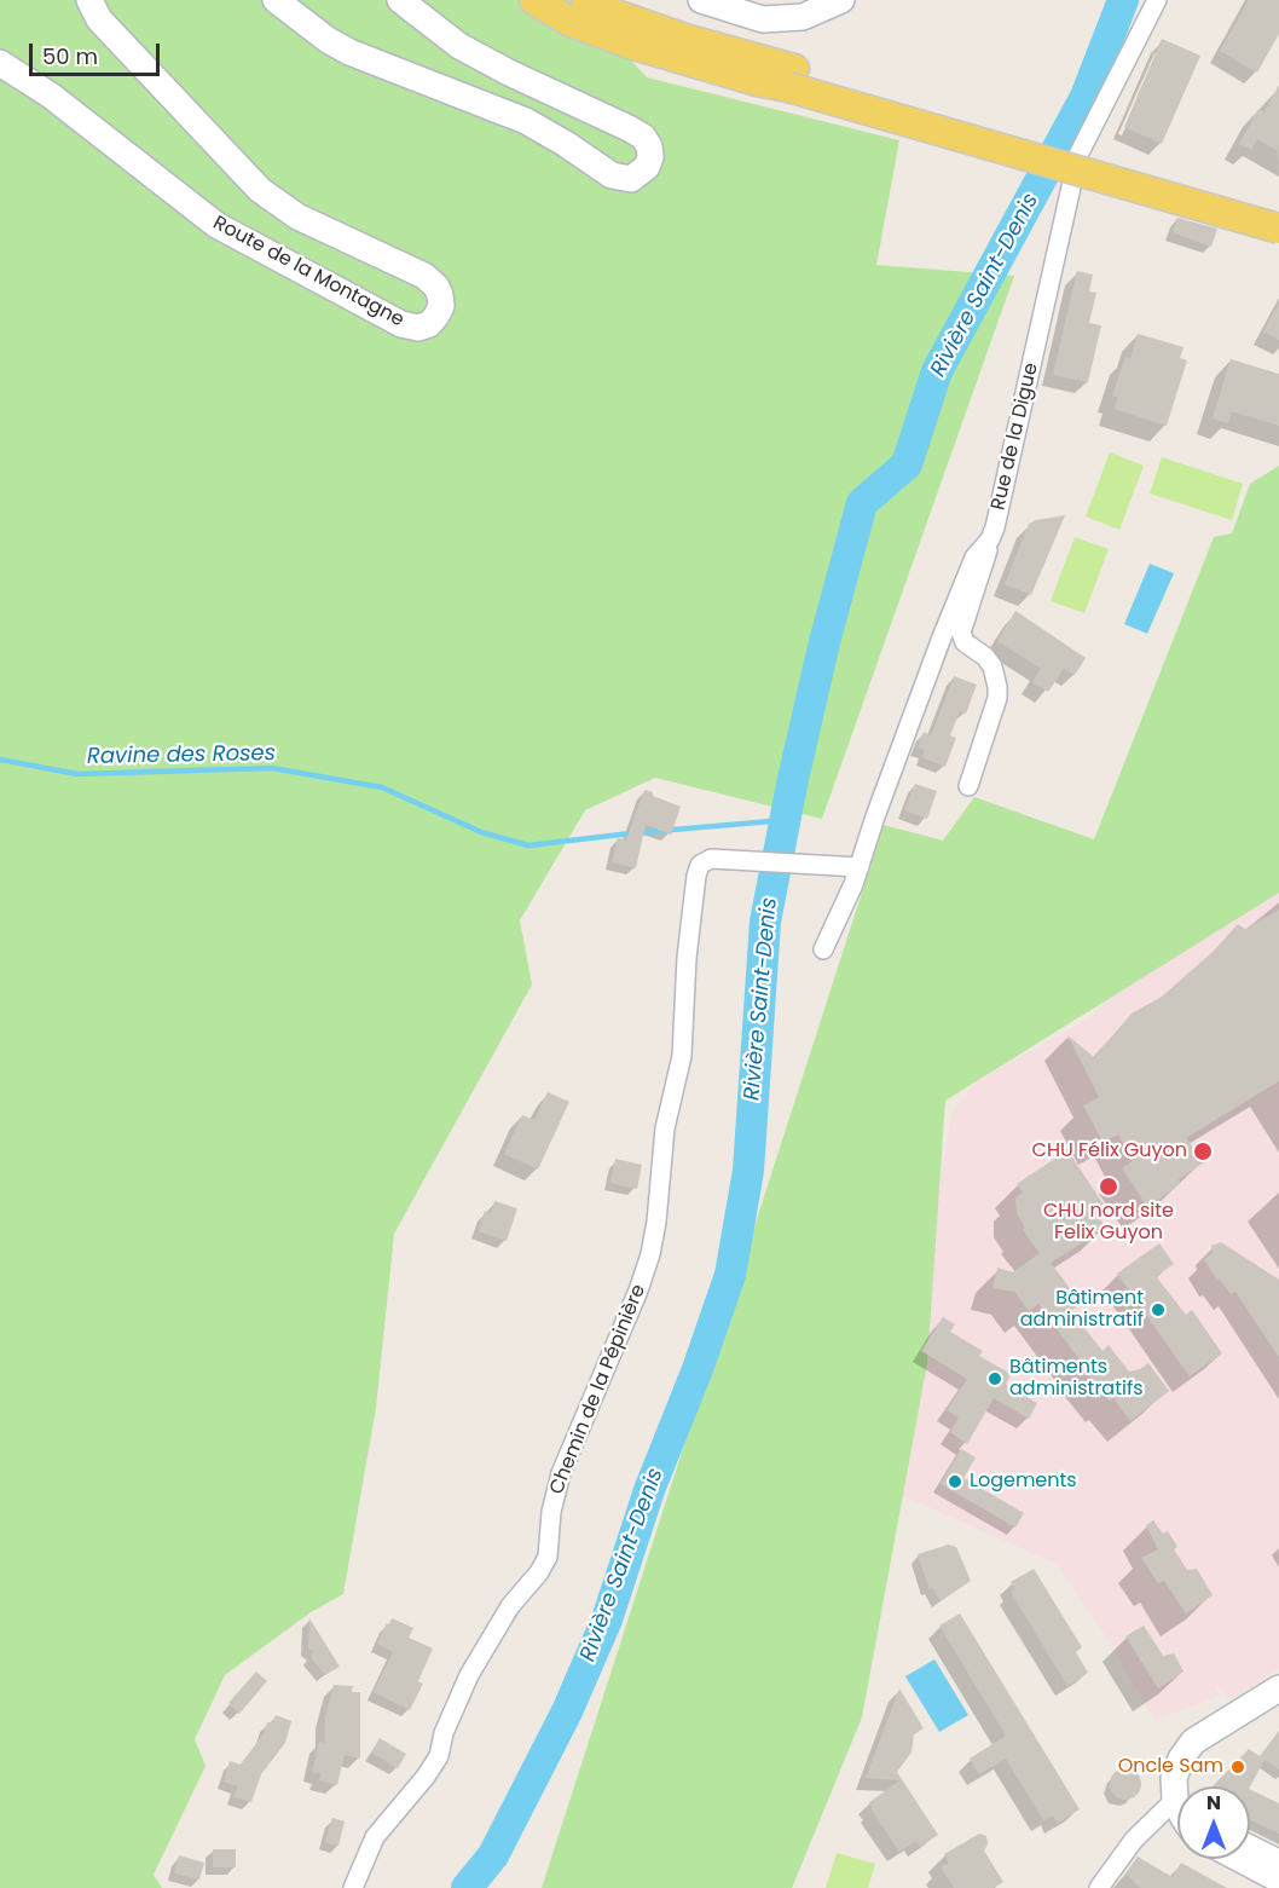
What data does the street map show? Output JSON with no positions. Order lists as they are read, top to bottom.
{
  "streets": {
    "main road": ["Route de la Montagne"],
    "street": ["Rue de la Digue", "Chemin de la Pépinière"]
  },
  "crossings": [
    ["Rue de la Digue", "Chemin de la Pépinière"]
  ],
  "water": ["Rivière Saint-Denis", "Ravine des Roses"],
  "places": [
    "CHU Félix Guyon",
    "CHU nord site Felix Guyon",
    "Bâtiment administratif",
    "Bâtiments administratifs",
    "Logements",
    "Oncle Sam"
  ],
  "scale_bar": "50 m",
  "north": "top"
}
